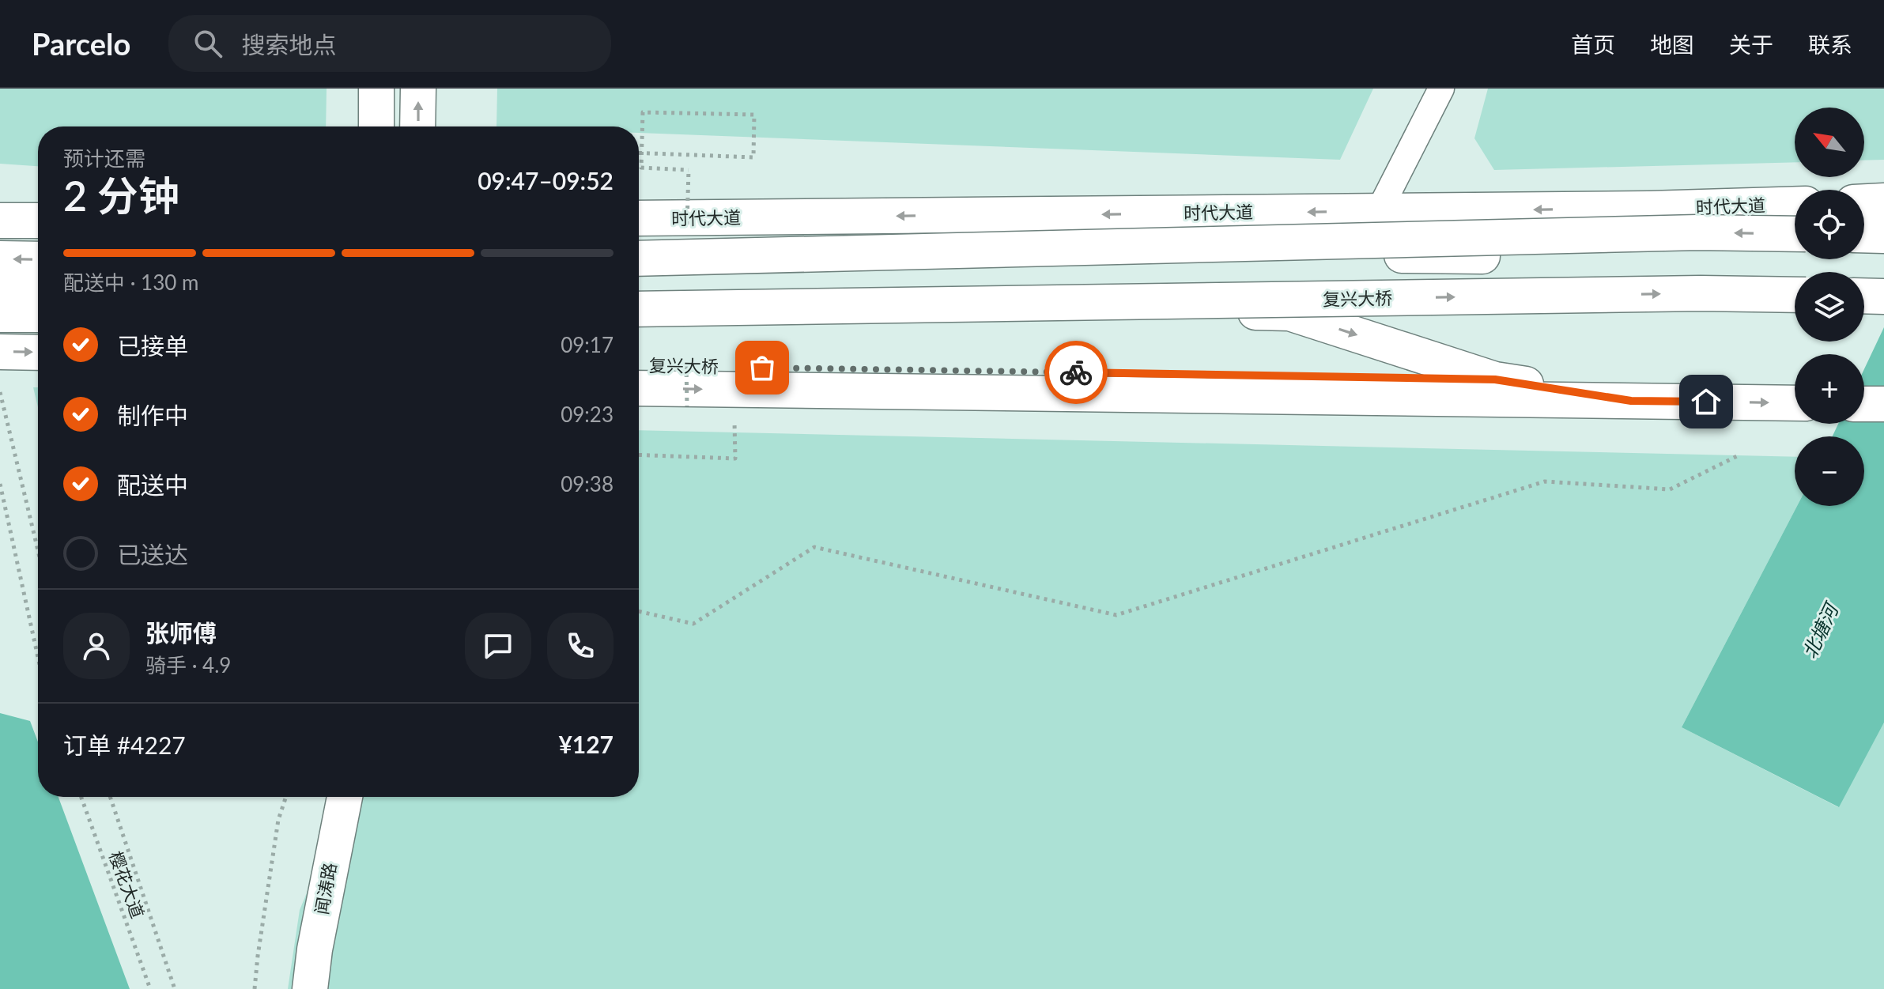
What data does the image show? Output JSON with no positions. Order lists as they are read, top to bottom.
{
  "streets": {
    "main road": ["时代大道", "复兴大桥", "闻涛路"],
    "path": ["樱花大道"]
  },
  "water": ["北塘河"],
  "north": "top left",
  "page": {
    "header": "Parcelo",
    "search": "搜索地点",
    "nav": [
      "首页",
      "地图",
      "关于",
      "联系"
    ],
    "map_buttons": ["+", "−"],
    "heading": ["2 分钟", "预计还需", "09:47–09:52"],
    "panel": [
      "张师傅",
      "骑手 · 4.9",
      "订单 #4227",
      "¥127"
    ],
    "bar": "配送中 · 130 m",
    "list": [
      ["已接单", "09:17"],
      ["制作中", "09:23"],
      ["配送中", "09:38"],
      "已送达"
    ]
  }
}
